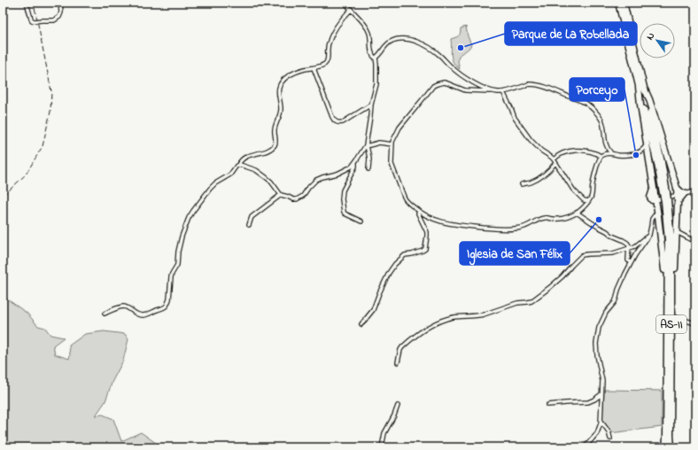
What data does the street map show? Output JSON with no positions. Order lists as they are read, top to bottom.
{
  "streets": {
    "highway": ["AS-II"]
  },
  "places": ["Parque de La Robellada", "Porceyo", "Iglesia de San Félix"],
  "north": "top left"
}
